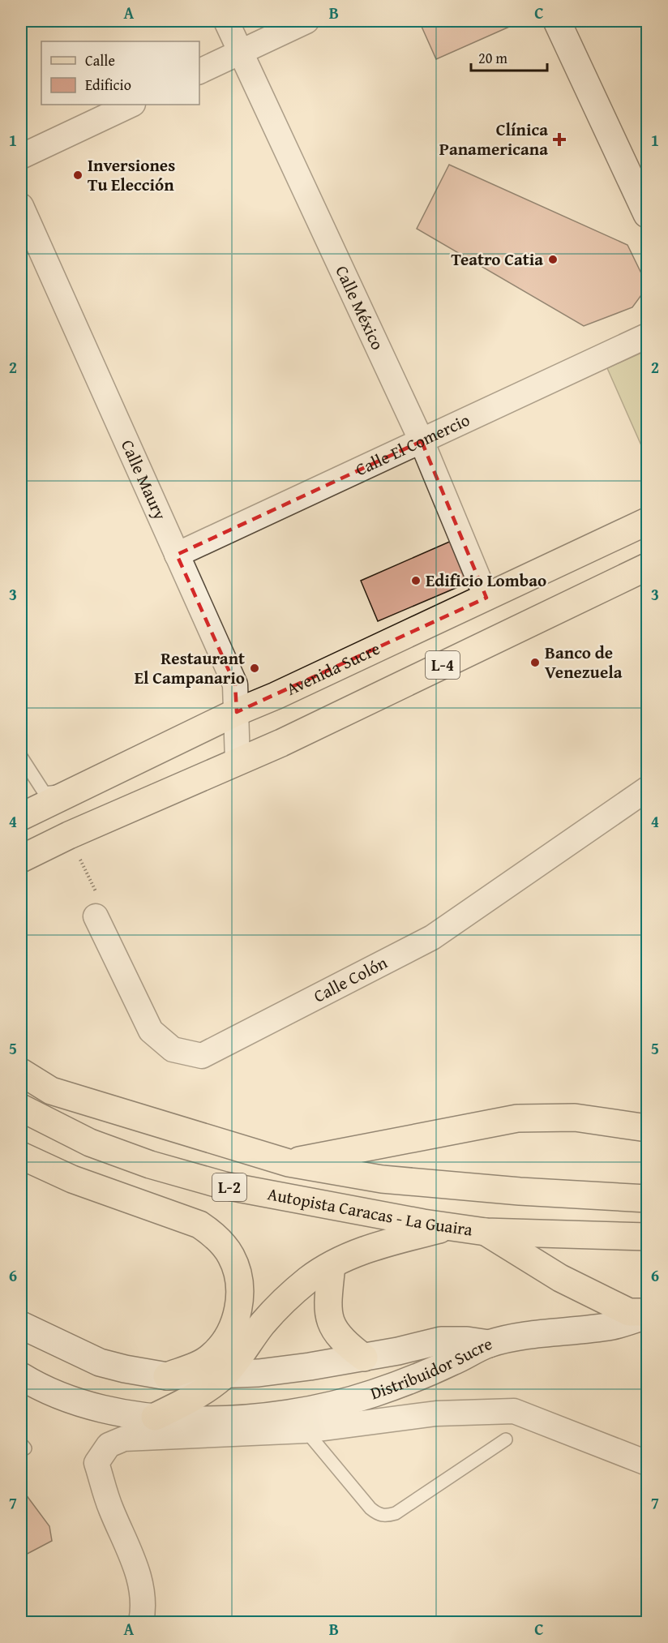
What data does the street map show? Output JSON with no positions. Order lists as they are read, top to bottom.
{
  "streets": {
    "main road": [
      "L-4",
      "Avenida Sucre",
      "L-2",
      "Autopista Caracas - La Guaira",
      "Distribuidor Sucre"
    ],
    "street": [
      "Calle México",
      "Calle El Comercio",
      "Calle Maury",
      "Calle Colón"
    ]
  },
  "crossings": [
    ["Calle México", "Calle El Comercio"],
    ["Calle México", "Avenida Sucre"],
    ["Calle El Comercio", "Calle Maury"],
    ["Calle Maury", "L-4"],
    ["Calle Maury", "Avenida Sucre"]
  ],
  "places": {
    "health": ["Clínica Panamericana"],
    "other": [
      "Inversiones Tu Elección",
      "Teatro Catia",
      "Edificio Lombao",
      "Banco de Venezuela",
      "Restaurant El Campanario"
    ]
  },
  "legend": ["Calle", "Edificio"],
  "scale_bar": "20 m",
  "grid": {
    "columns": ["A", "B", "C"],
    "rows": [
      "1",
      "2",
      "3",
      "4",
      "5",
      "6",
      "7"
    ]
  }
}
